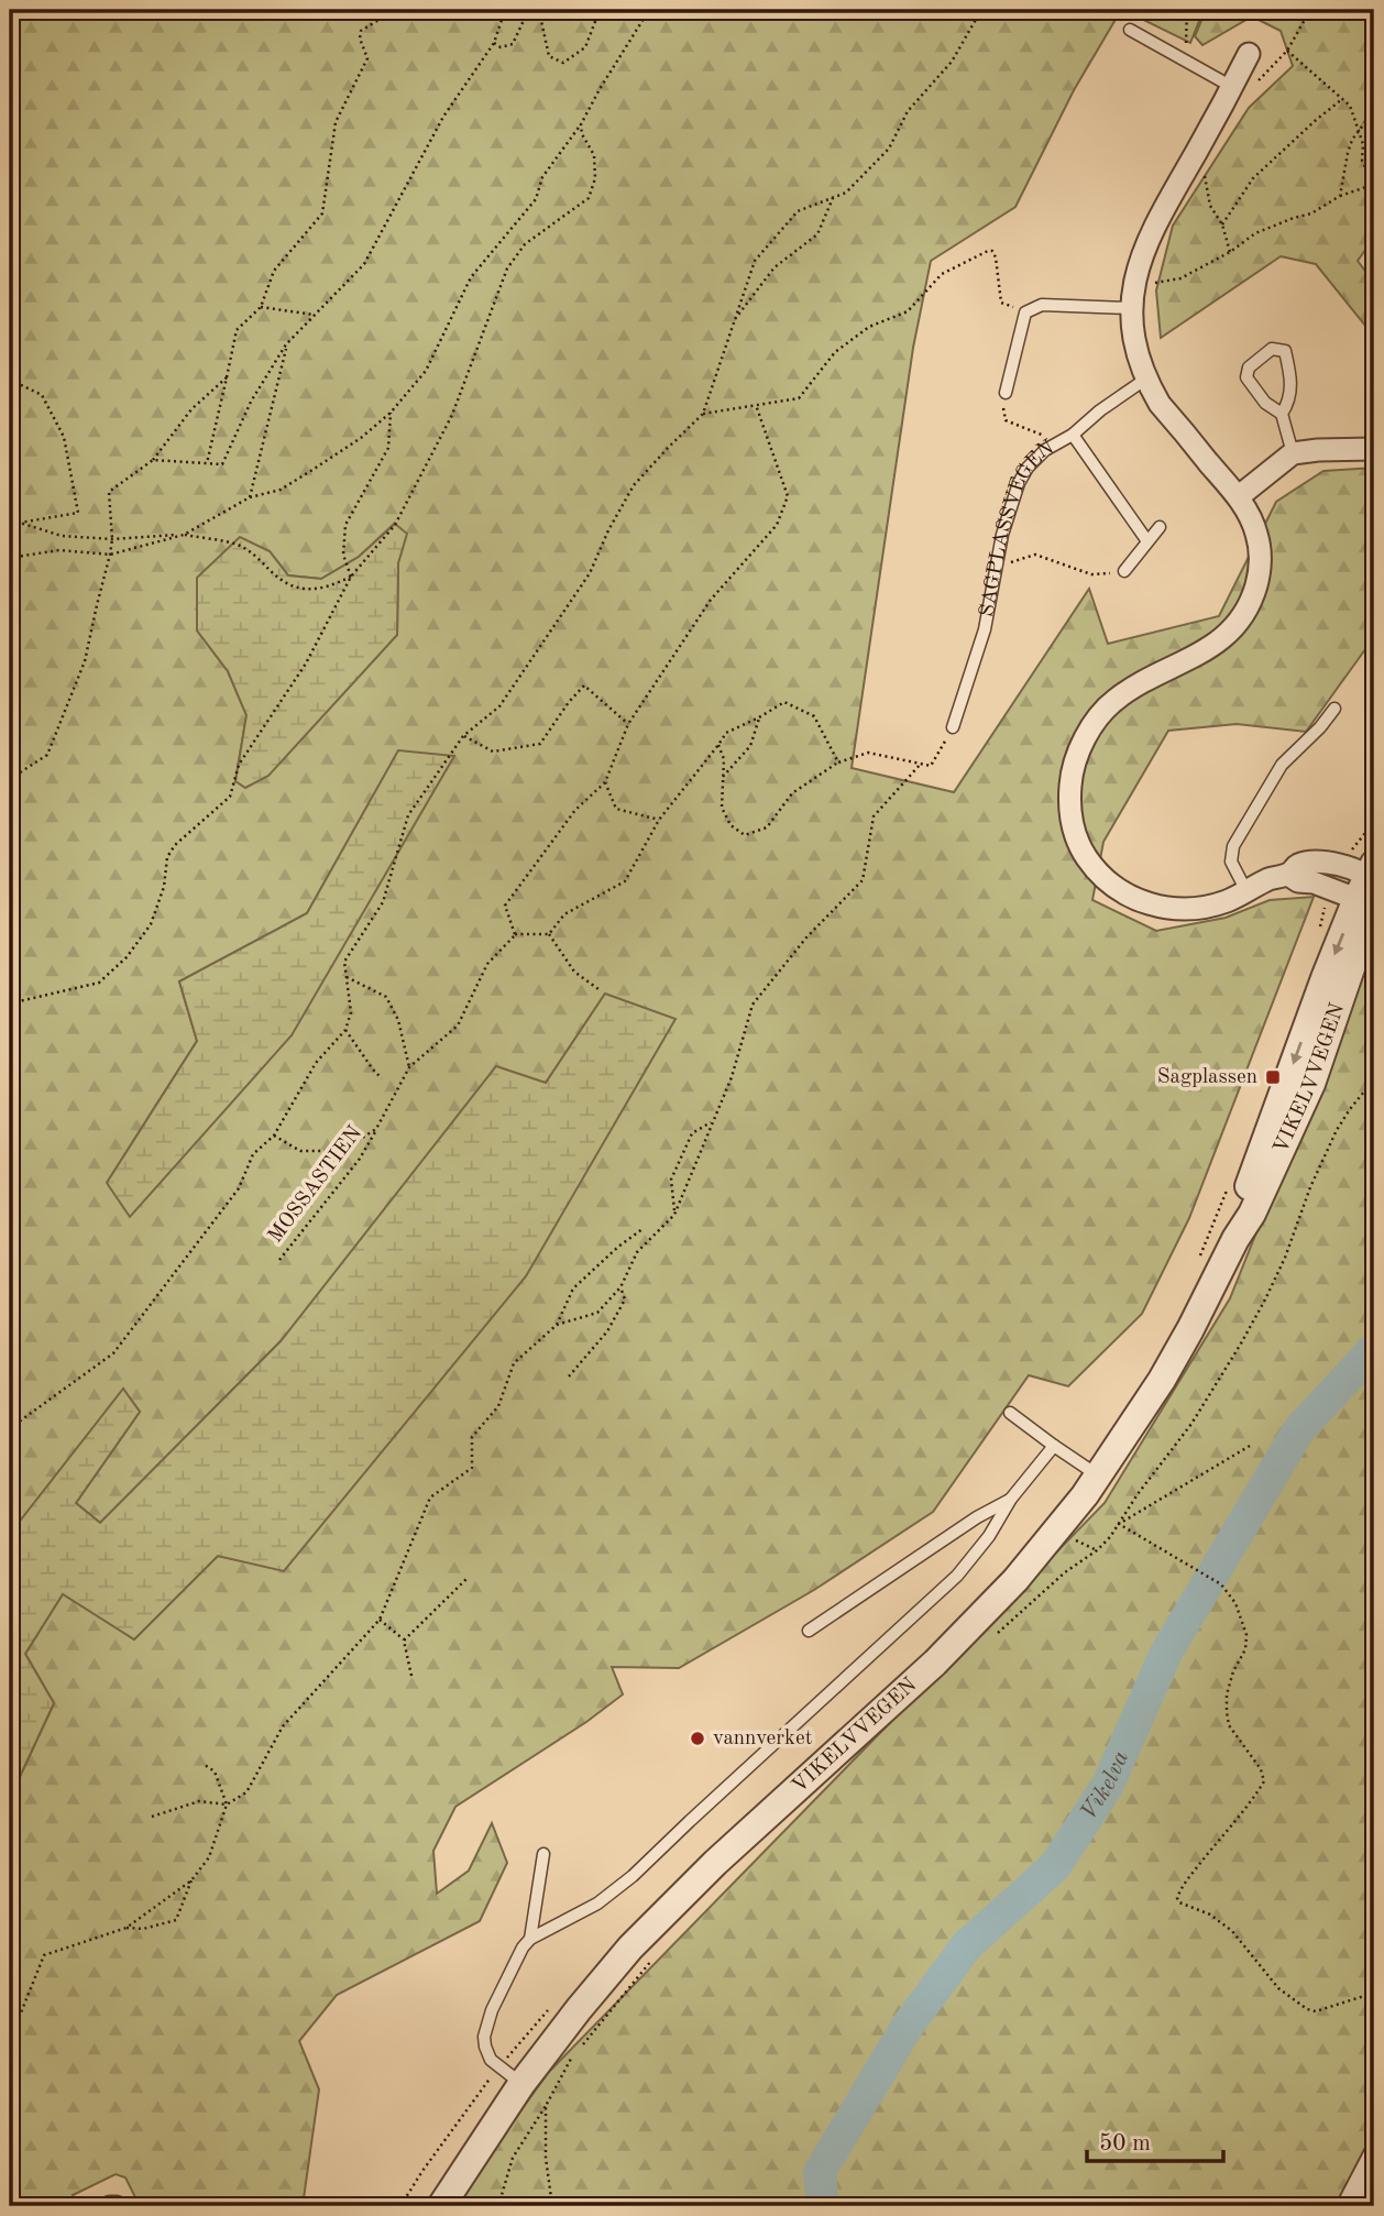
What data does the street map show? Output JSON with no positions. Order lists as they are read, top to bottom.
{
  "streets": {
    "street": ["VIKELVVEGEN"],
    "lane": ["SAGPLASSVEGEN"],
    "path": ["MOSSASTIEN"]
  },
  "water": ["Vikelva"],
  "places": {
    "transit": ["Sagplassen"],
    "other": ["vannverket"]
  },
  "scale_bar": "50 m"
}
